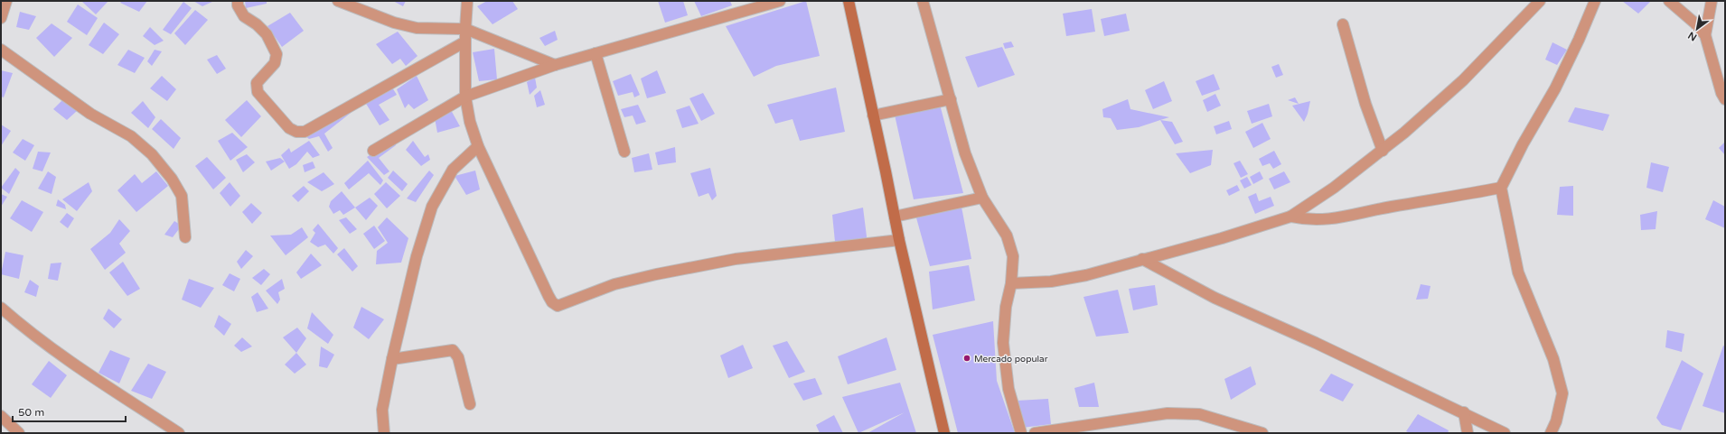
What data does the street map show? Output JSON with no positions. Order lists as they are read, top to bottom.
{
  "places": ["Mercado popular"],
  "scale_bar": "50 m",
  "north": "bottom left"
}
